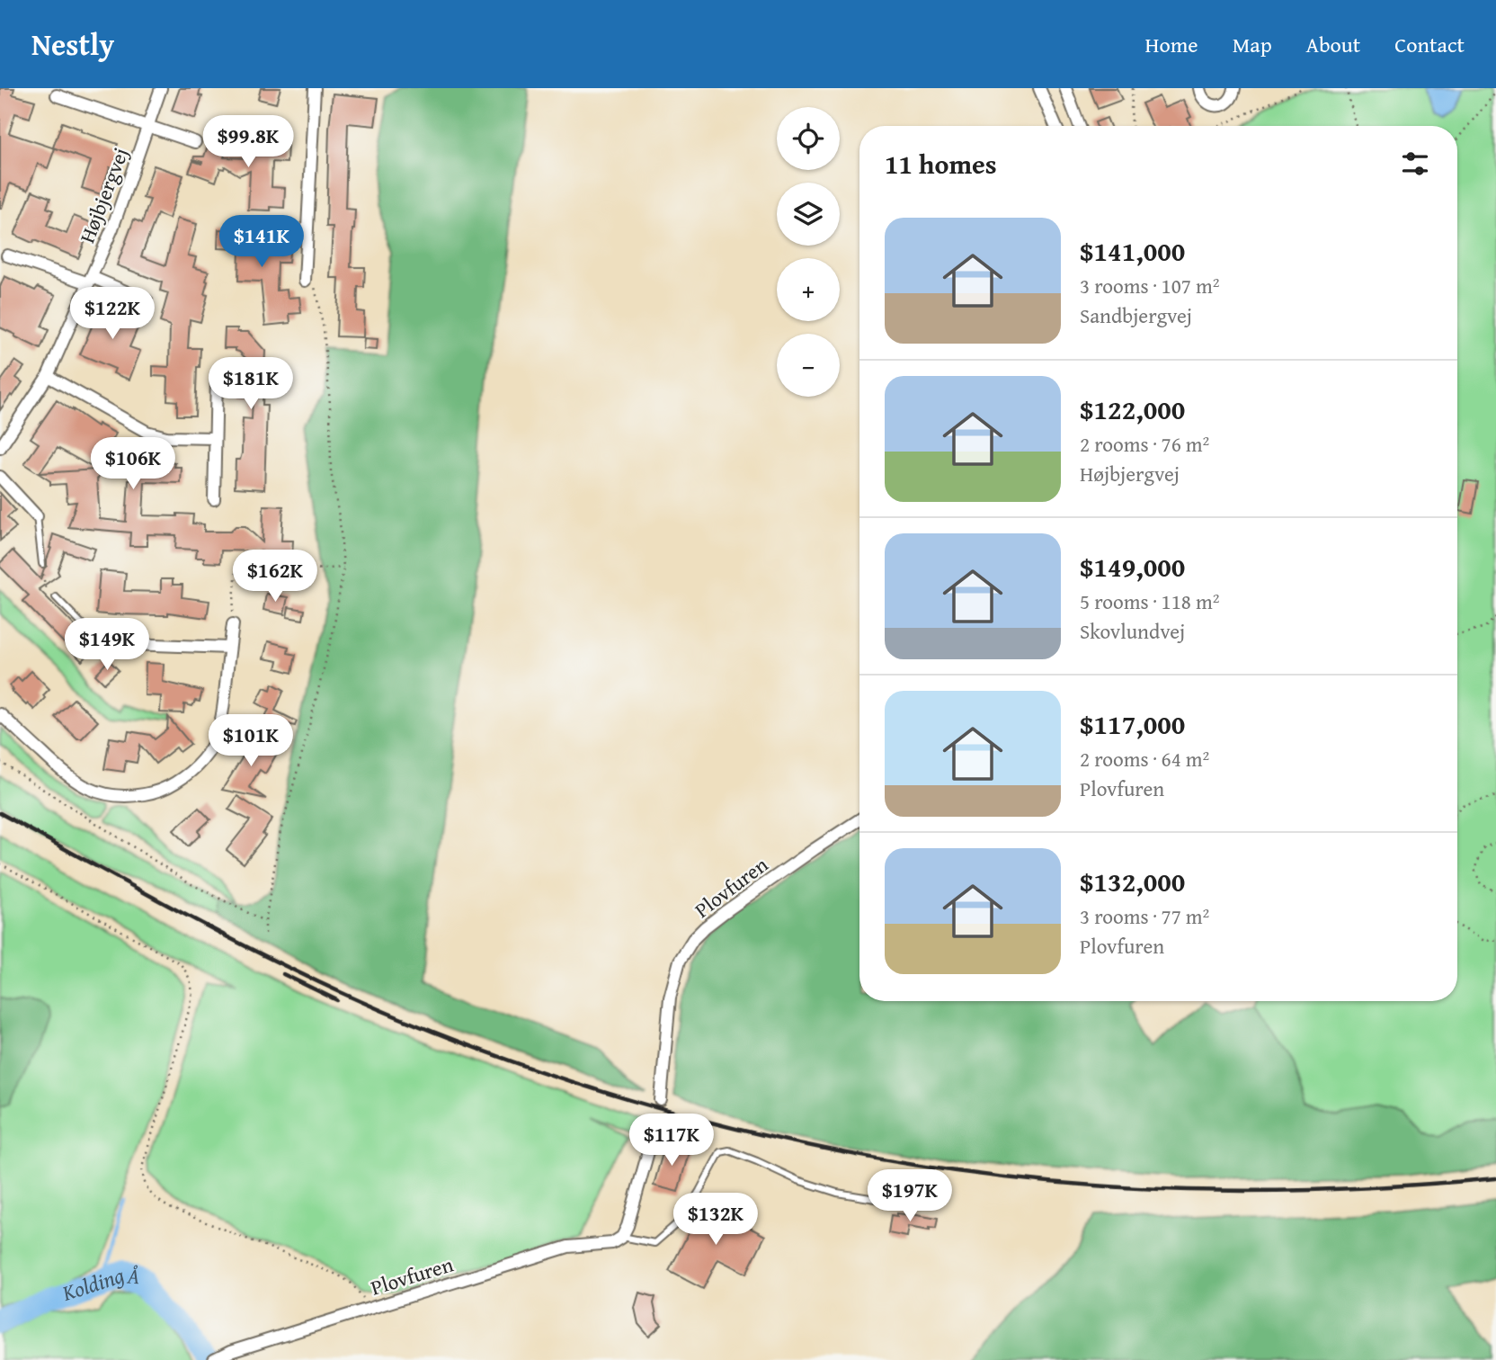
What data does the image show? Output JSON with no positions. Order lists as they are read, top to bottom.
{
  "streets": {
    "street": ["Højbjergvej", "Plovfuren"]
  },
  "water": ["Kolding Å"],
  "page": {
    "header": "Nestly",
    "nav": [
      "Home",
      "Map",
      "About",
      "Contact"
    ],
    "map_buttons": ["+", "−"],
    "price": [
      "$99.8K",
      "$141K",
      "$122K",
      "$181K",
      "$106K",
      "$162K",
      "$149K",
      "$101K",
      "$117K",
      "$197K",
      "$132K"
    ],
    "heading": "11 homes",
    "list": [
      {
        "name": "$141,000",
        "note": "3 rooms · 107 m² · Sandbjergvej"
      },
      {
        "name": "$122,000",
        "note": "2 rooms · 76 m² · Højbjergvej"
      },
      {
        "name": "$149,000",
        "note": "5 rooms · 118 m² · Skovlundvej"
      },
      {
        "name": "$117,000",
        "note": "2 rooms · 64 m² · Plovfuren"
      },
      {
        "name": "$132,000",
        "note": "3 rooms · 77 m² · Plovfuren"
      }
    ]
  }
}
